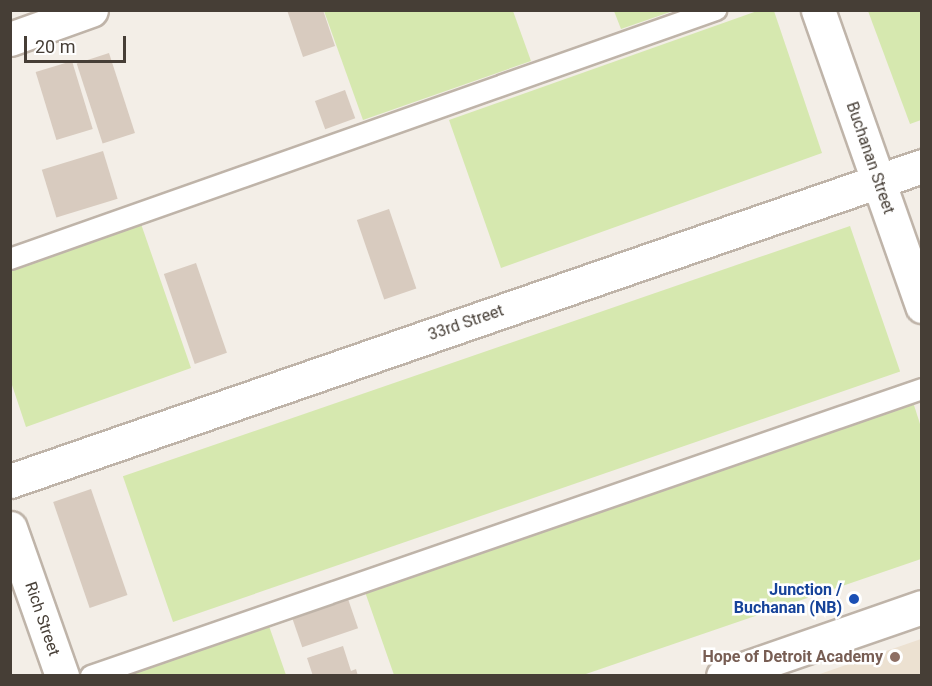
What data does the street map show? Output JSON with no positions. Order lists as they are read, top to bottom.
{
  "streets": {
    "street": ["Buchanan Street", "33rd Street", "Rich Street"]
  },
  "crossings": [
    ["Buchanan Street", "33rd Street"]
  ],
  "places": ["Junction / Buchanan (NB)", "Hope of Detroit Academy"],
  "scale_bar": "20 m"
}
